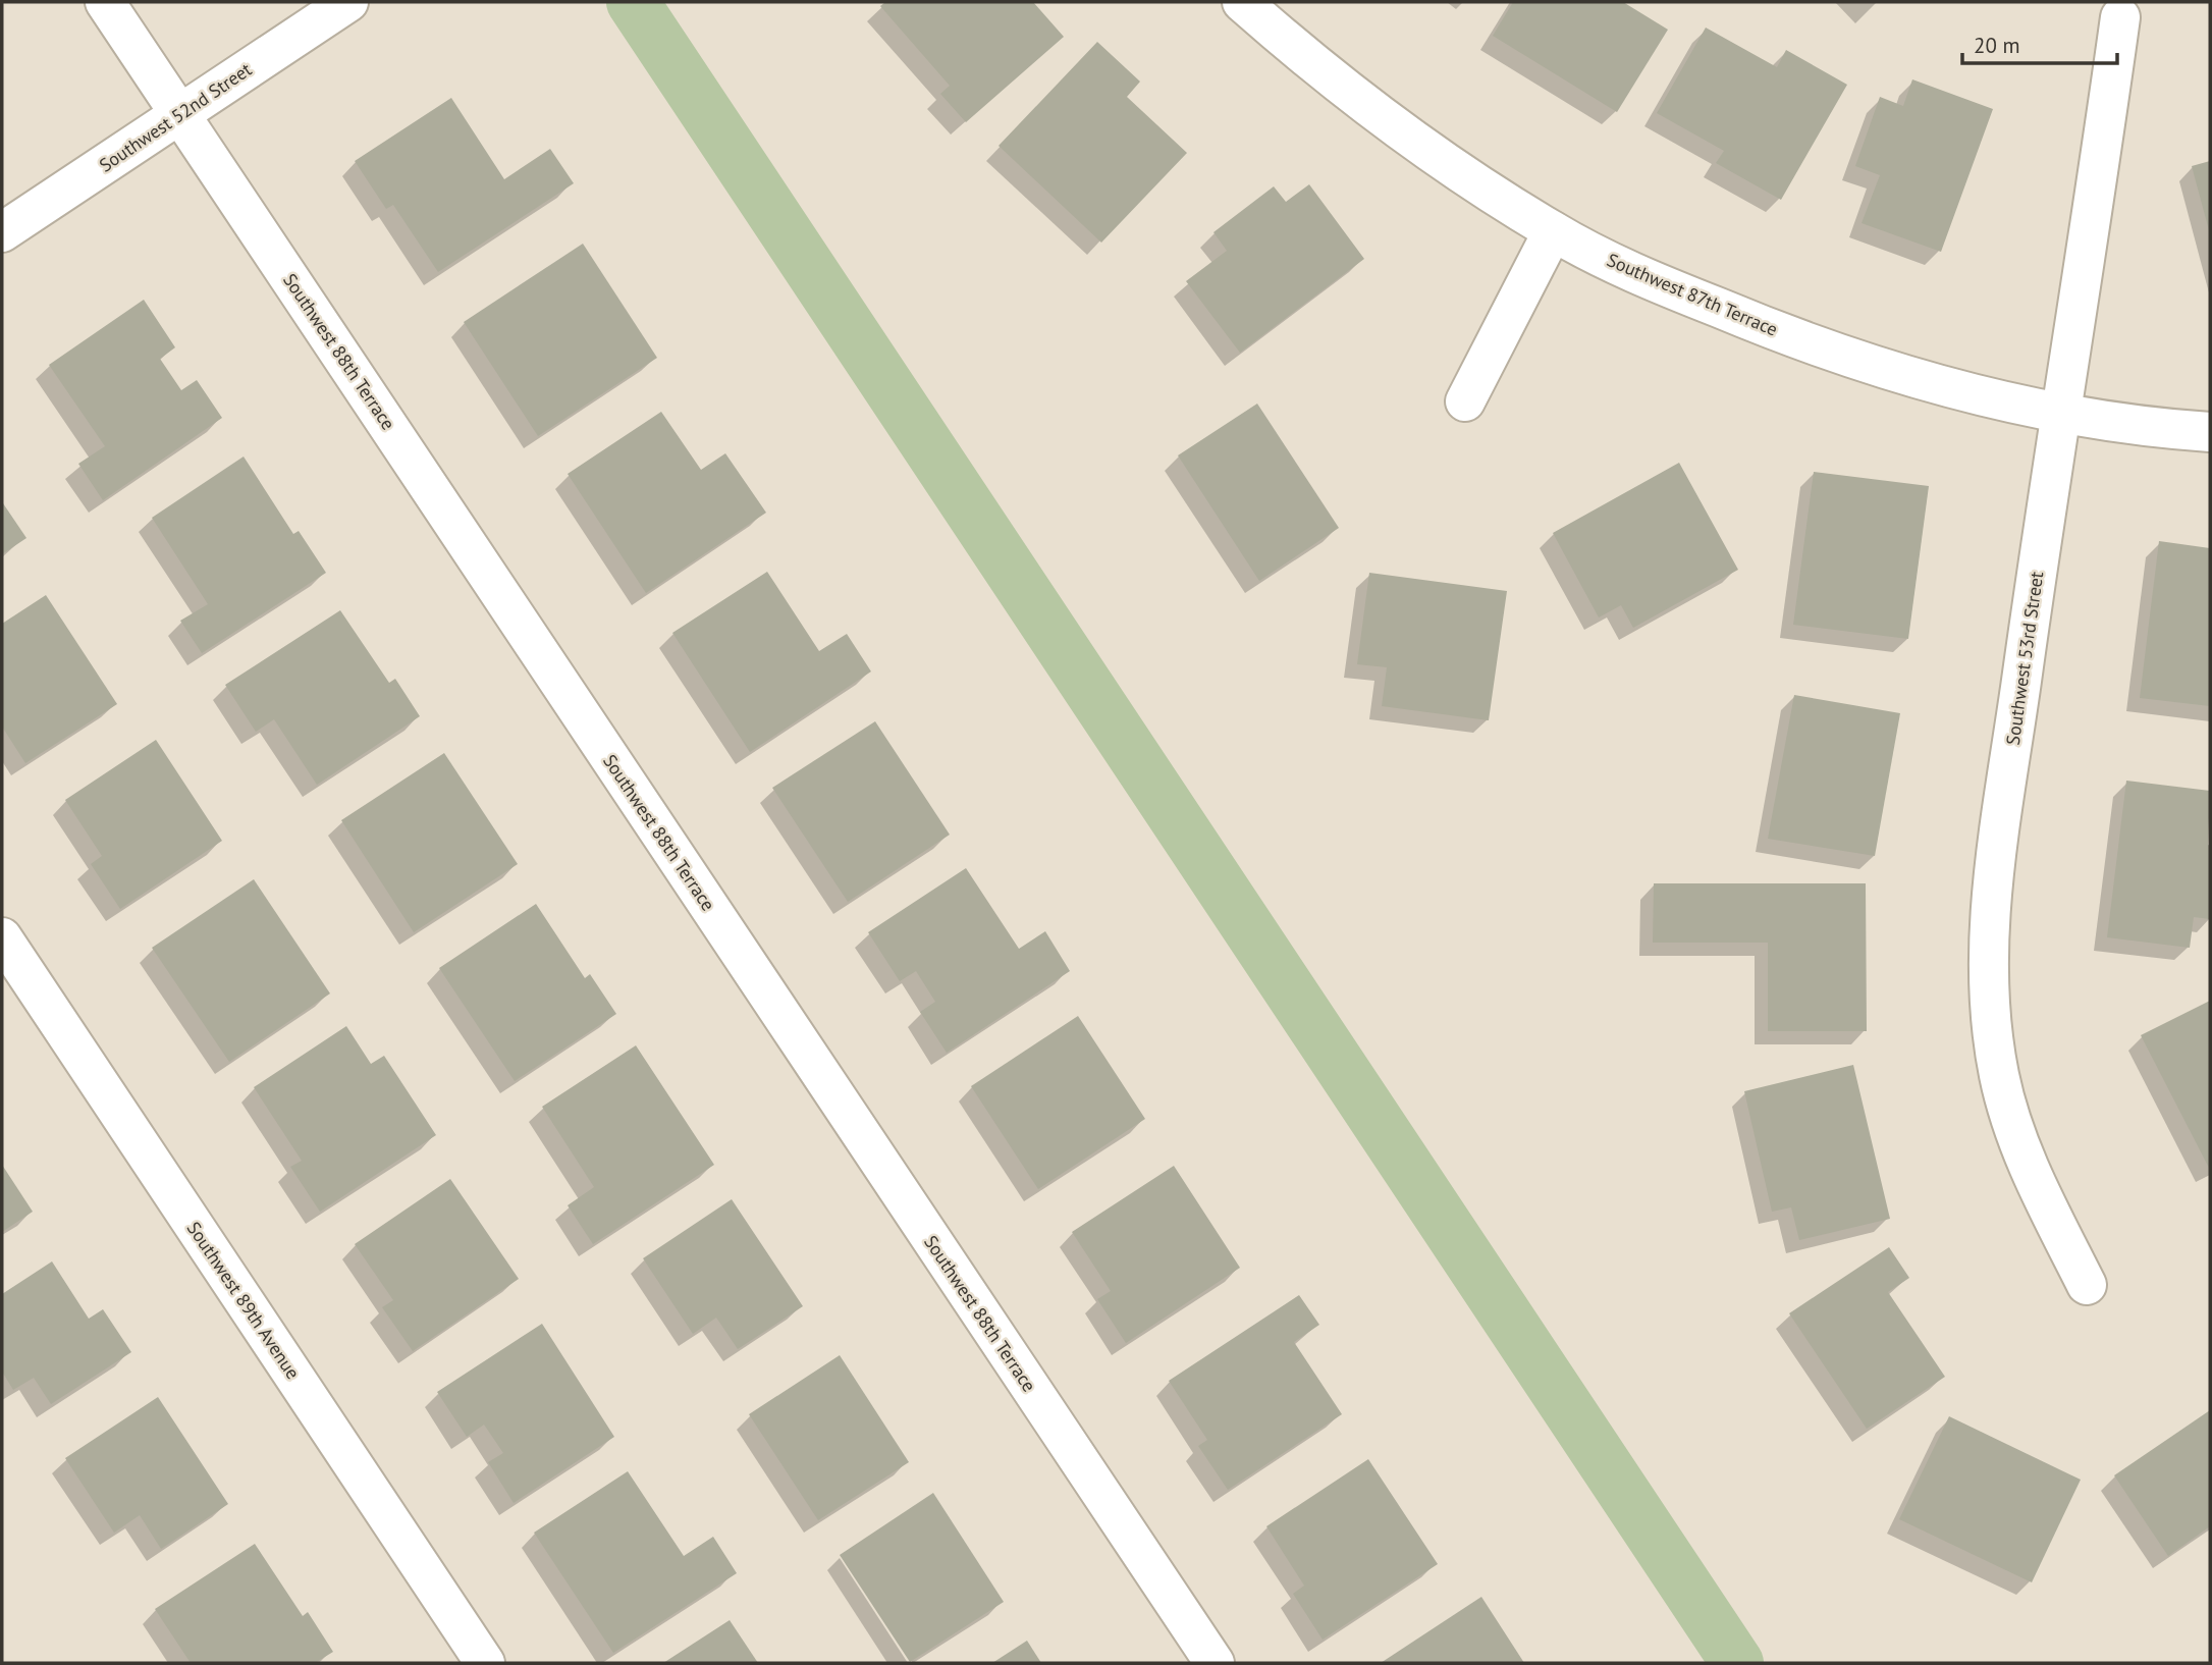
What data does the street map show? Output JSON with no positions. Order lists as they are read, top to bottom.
{
  "streets": {
    "street": [
      "Southwest 52nd Street",
      "Southwest 87th Terrace",
      "Southwest 88th Terrace",
      "Southwest 53rd Street",
      "Southwest 89th Avenue"
    ]
  },
  "crossings": [
    ["Southwest 52nd Street", "Southwest 88th Terrace"],
    ["Southwest 87th Terrace", "Southwest 53rd Street"]
  ],
  "scale_bar": "20 m"
}
